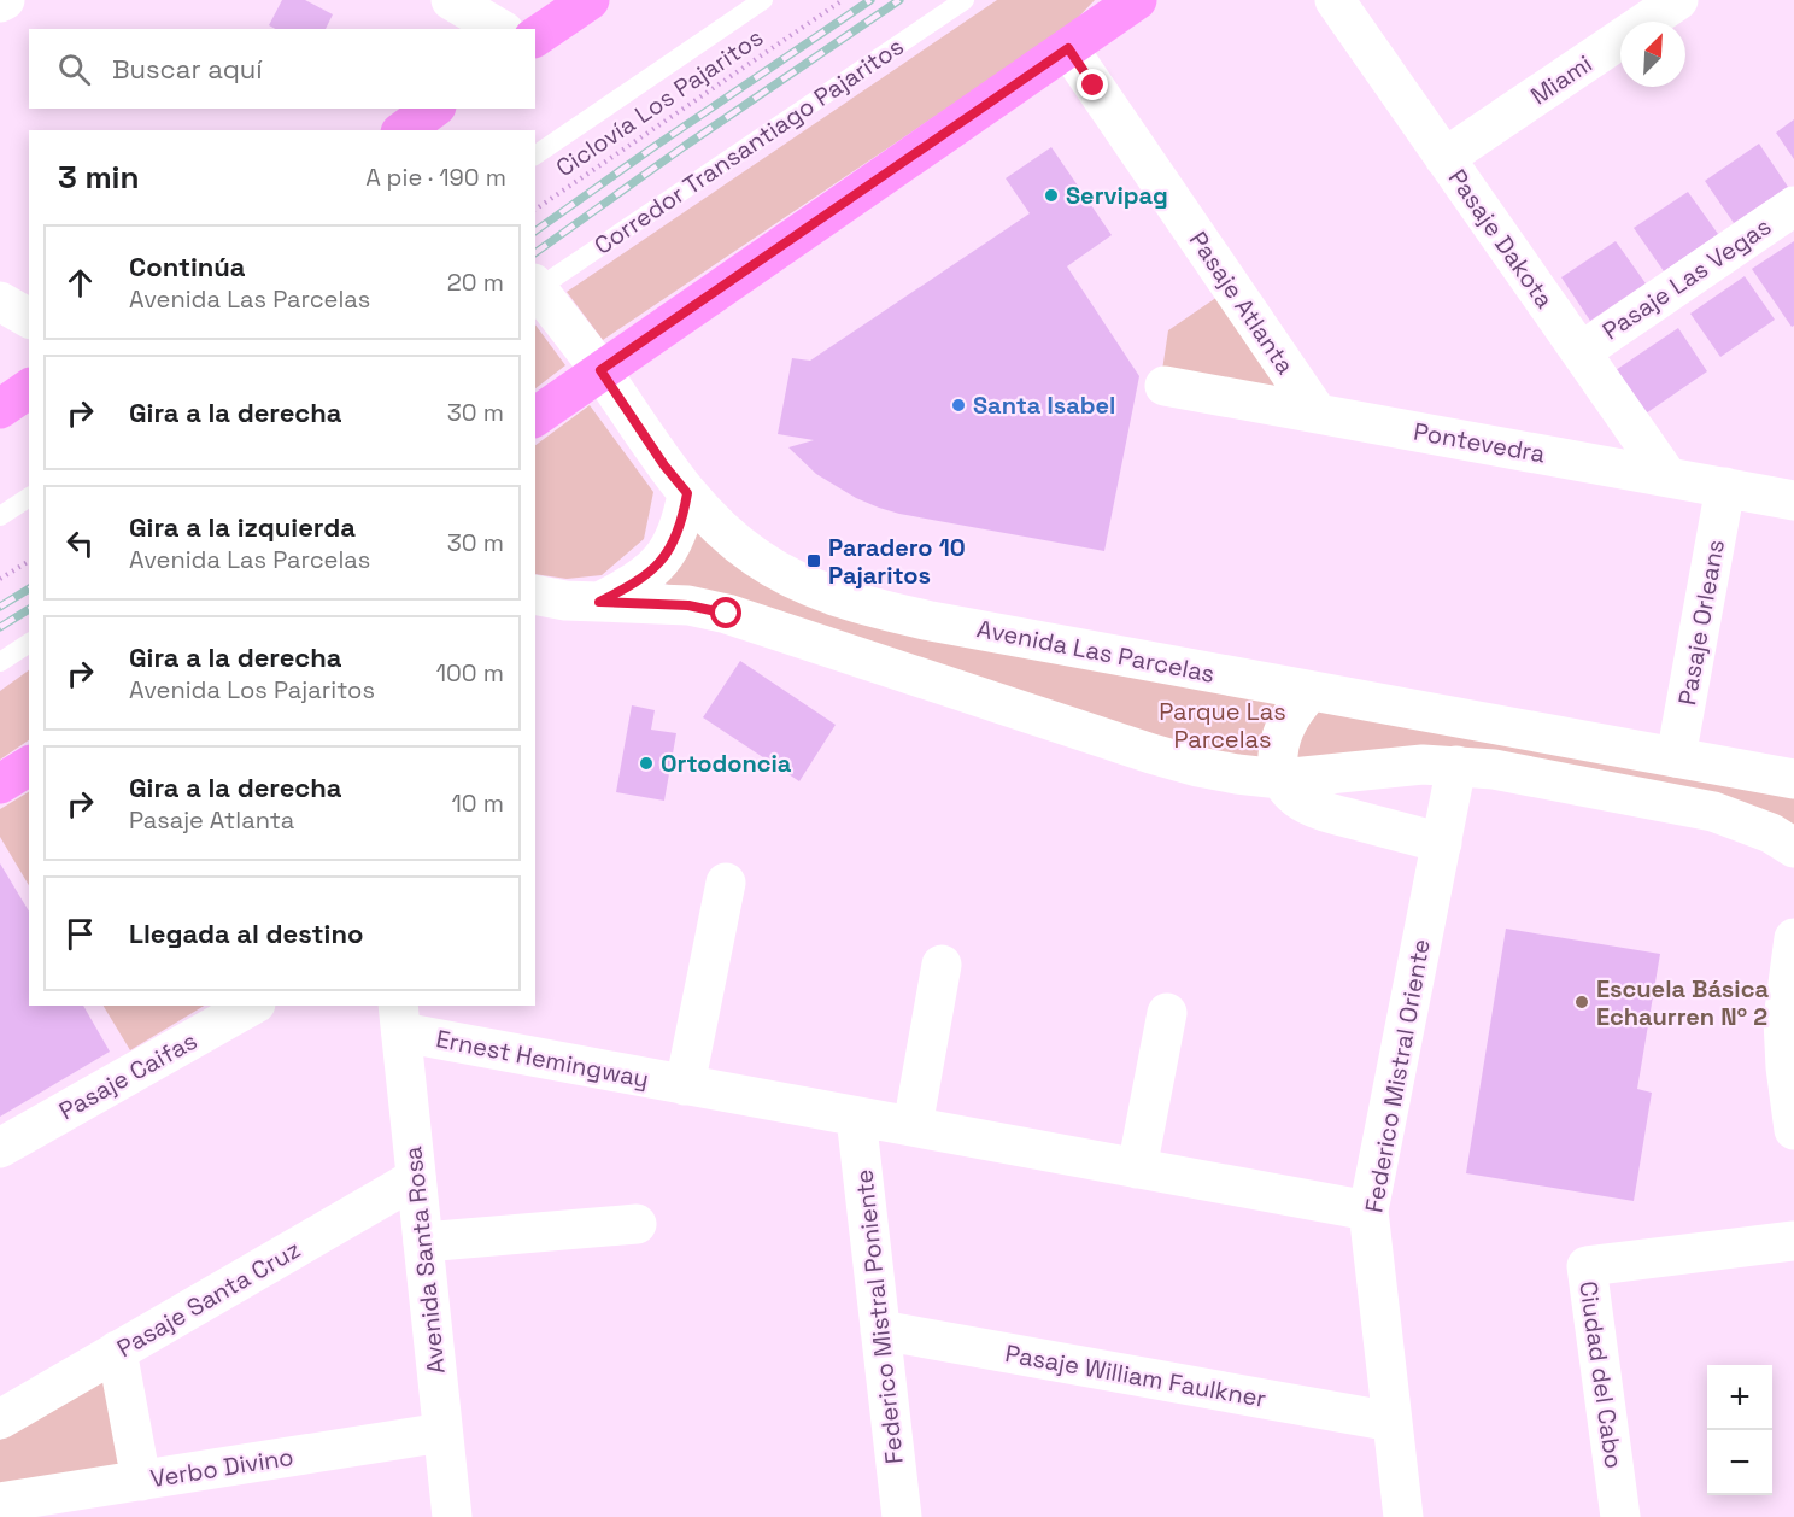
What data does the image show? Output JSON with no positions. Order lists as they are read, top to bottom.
{
  "streets": {
    "street": [
      "Miami",
      "Pasaje Dakota",
      "Pasaje Las Vegas",
      "Pasaje Atlanta",
      "Pontevedra",
      "Pasaje Orleans",
      "Avenida Las Parcelas",
      "Ernest Hemingway",
      "Pasaje Caifas",
      "Federico Mistral Oriente",
      "Avenida Santa Rosa",
      "Pasaje Santa Cruz",
      "Federico Mistral Poniente",
      "Ciudad del Cabo",
      "Pasaje William Faulkner",
      "Verbo Divino"
    ],
    "lane": ["Corredor Transantiago Pajaritos"],
    "path": ["Ciclovía Los Pajaritos"]
  },
  "crossings": [
    ["Miami", "Pasaje Dakota"],
    ["Corredor Transantiago Pajaritos", "Avenida Las Parcelas"],
    ["Pasaje Dakota", "Pasaje Las Vegas"],
    ["Pasaje Dakota", "Pontevedra"],
    ["Pasaje Atlanta", "Pontevedra"],
    ["Pontevedra", "Pasaje Orleans"],
    ["Pasaje Orleans", "Avenida Las Parcelas"],
    ["Ernest Hemingway", "Federico Mistral Oriente"],
    ["Ernest Hemingway", "Avenida Santa Rosa"],
    ["Ernest Hemingway", "Federico Mistral Poniente"],
    ["Federico Mistral Oriente", "Pasaje William Faulkner"],
    ["Avenida Santa Rosa", "Pasaje Santa Cruz"],
    ["Avenida Santa Rosa", "Verbo Divino"],
    ["Federico Mistral Poniente", "Pasaje William Faulkner"]
  ],
  "parks": ["Parque Las Parcelas"],
  "places": {
    "other": [
      "Servipag",
      "Santa Isabel",
      "Ortodoncia",
      "Escuela Básica Echaurren Nº 2"
    ],
    "transit": ["Paradero 10 Pajaritos"]
  },
  "north": "top right",
  "page": {
    "search": "Buscar aquí",
    "heading": ["3 min", "A pie · 190 m"],
    "list": [
      ["Continúa", "Avenida Las Parcelas", "20 m"],
      ["Gira a la derecha", "30 m"],
      ["Gira a la izquierda", "Avenida Las Parcelas", "30 m"],
      ["Gira a la derecha", "Avenida Los Pajaritos", "100 m"],
      ["Gira a la derecha", "Pasaje Atlanta", "10 m"],
      "Llegada al destino"
    ],
    "map_buttons": ["+", "−"]
  }
}
